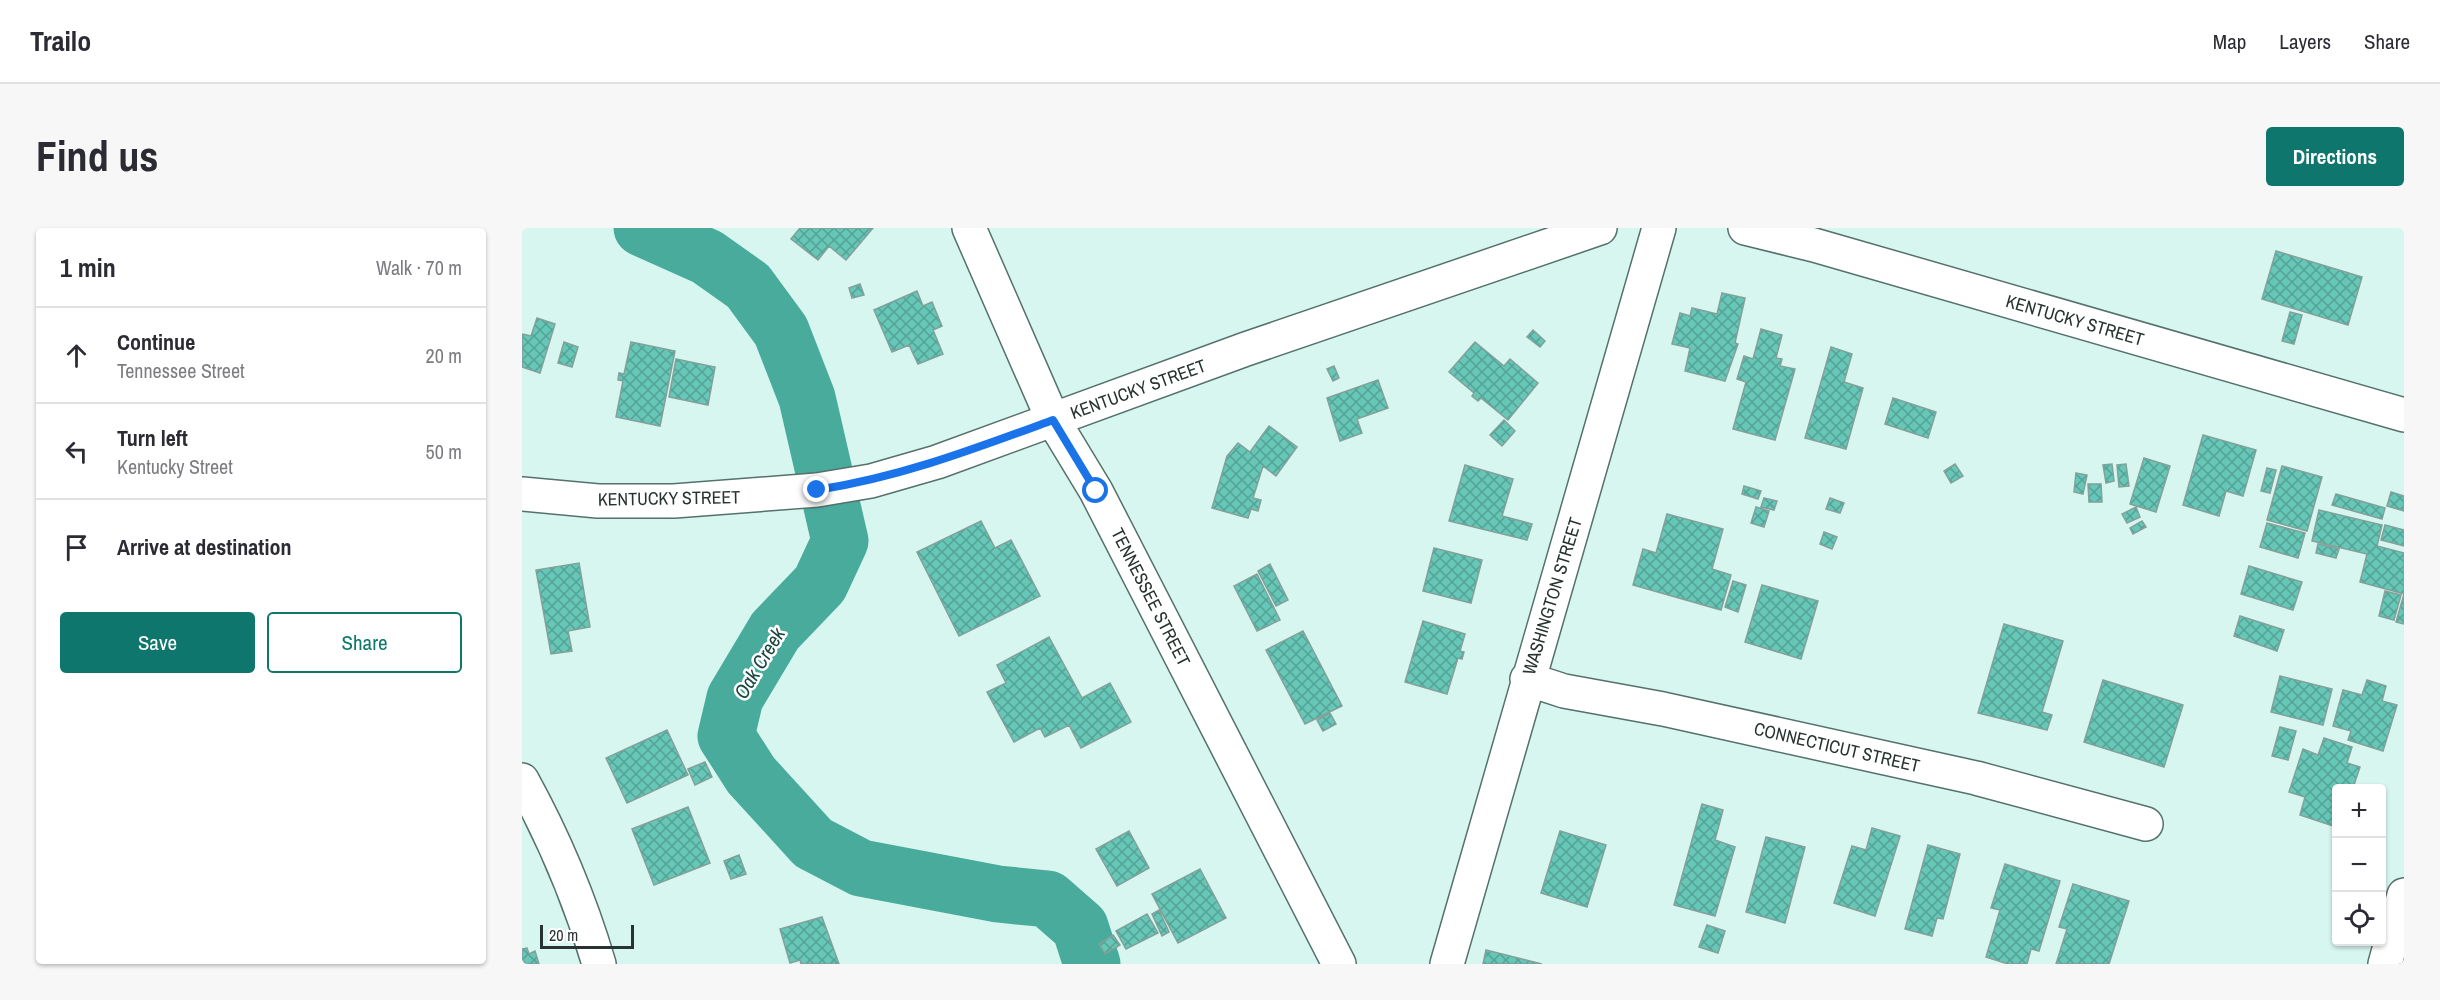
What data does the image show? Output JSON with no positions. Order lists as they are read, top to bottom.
{
  "streets": {
    "street": [
      "KENTUCKY STREET",
      "WASHINGTON STREET",
      "TENNESSEE STREET",
      "CONNECTICUT STREET"
    ]
  },
  "crossings": [
    ["KENTUCKY STREET", "TENNESSEE STREET"],
    ["WASHINGTON STREET", "CONNECTICUT STREET"]
  ],
  "water": ["Oak Creek"],
  "scale_bar": "20 m",
  "page": {
    "header": "Trailo",
    "nav": ["Map", "Layers", "Share"],
    "buttons": [
      "Directions",
      ["Save", "Share"]
    ],
    "title": "Find us",
    "heading": ["1 min", "Walk · 70 m"],
    "list": [
      ["Continue", "Tennessee Street", "20 m"],
      ["Turn left", "Kentucky Street", "50 m"],
      "Arrive at destination"
    ],
    "map_buttons": ["+", "−"],
    "scale": "20 m"
  }
}
